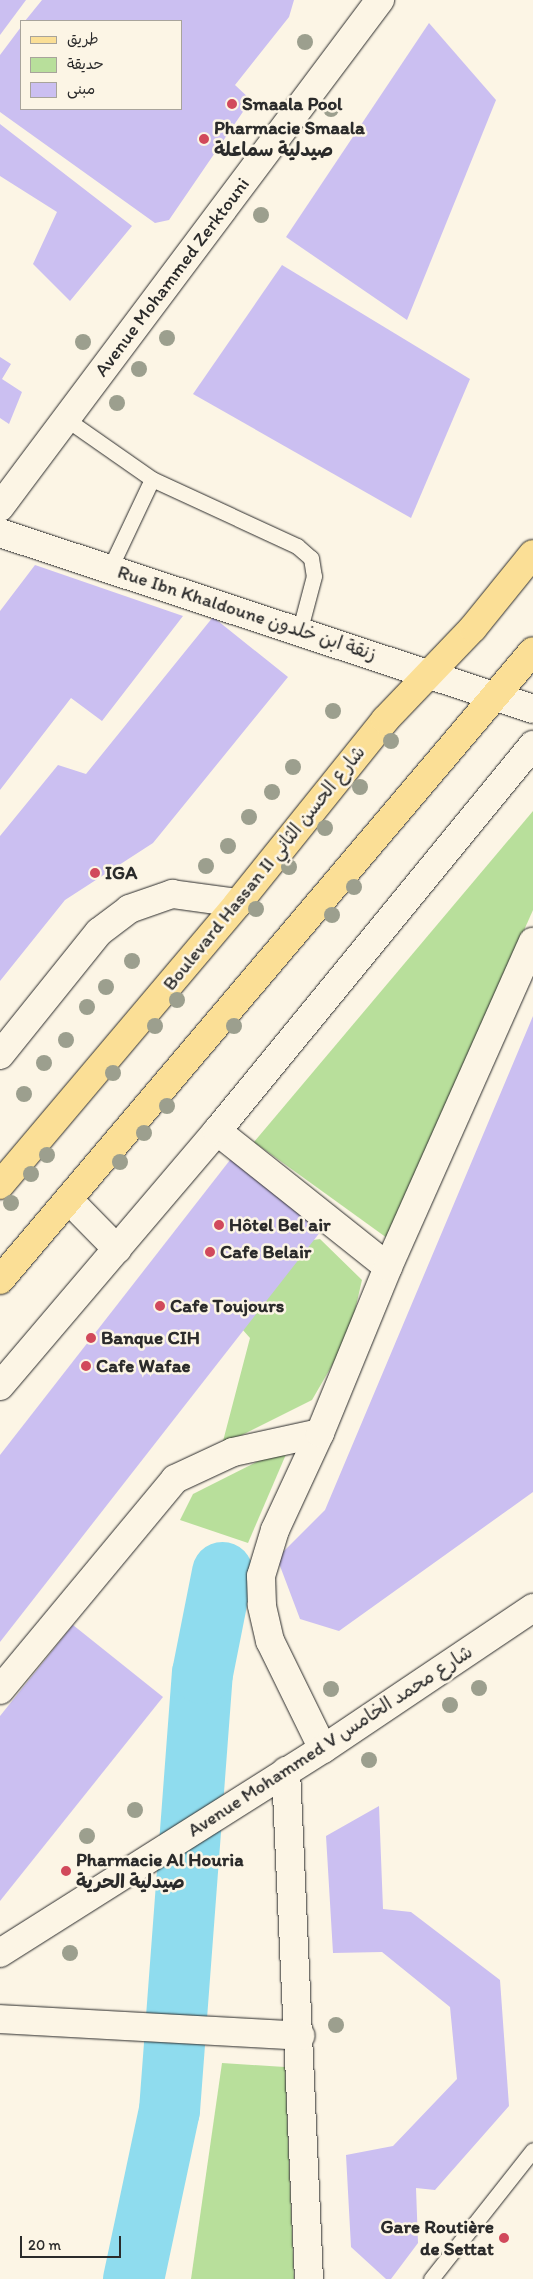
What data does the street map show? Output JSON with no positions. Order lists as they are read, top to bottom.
{
  "streets": {
    "main road": ["Boulevard Hassan II شارع الحسن الثاني"],
    "street": ["Avenue Mohammed Zerktouni", "Rue Ibn Khaldoune زنقة ابن خلدون", "Avenue Mohammed V شارع محمد الخامس"]
  },
  "crossings": [
    ["Rue Ibn Khaldoune زنقة ابن خلدون", "Boulevard Hassan II شارع الحسن الثاني"]
  ],
  "places": [
    "Smaala Pool",
    "Pharmacie Smaala صيدلية سماعلة",
    "IGA",
    "Hôtel Bel air",
    "Cafe Belair",
    "Cafe Toujours",
    "Banque CIH",
    "Cafe Wafae",
    "Pharmacie Al Houria صيدلية الحرية",
    "Gare Routière de Settat"
  ],
  "legend": ["طريق", "حديقة", "مبنى"],
  "scale_bar": "20 m"
}
